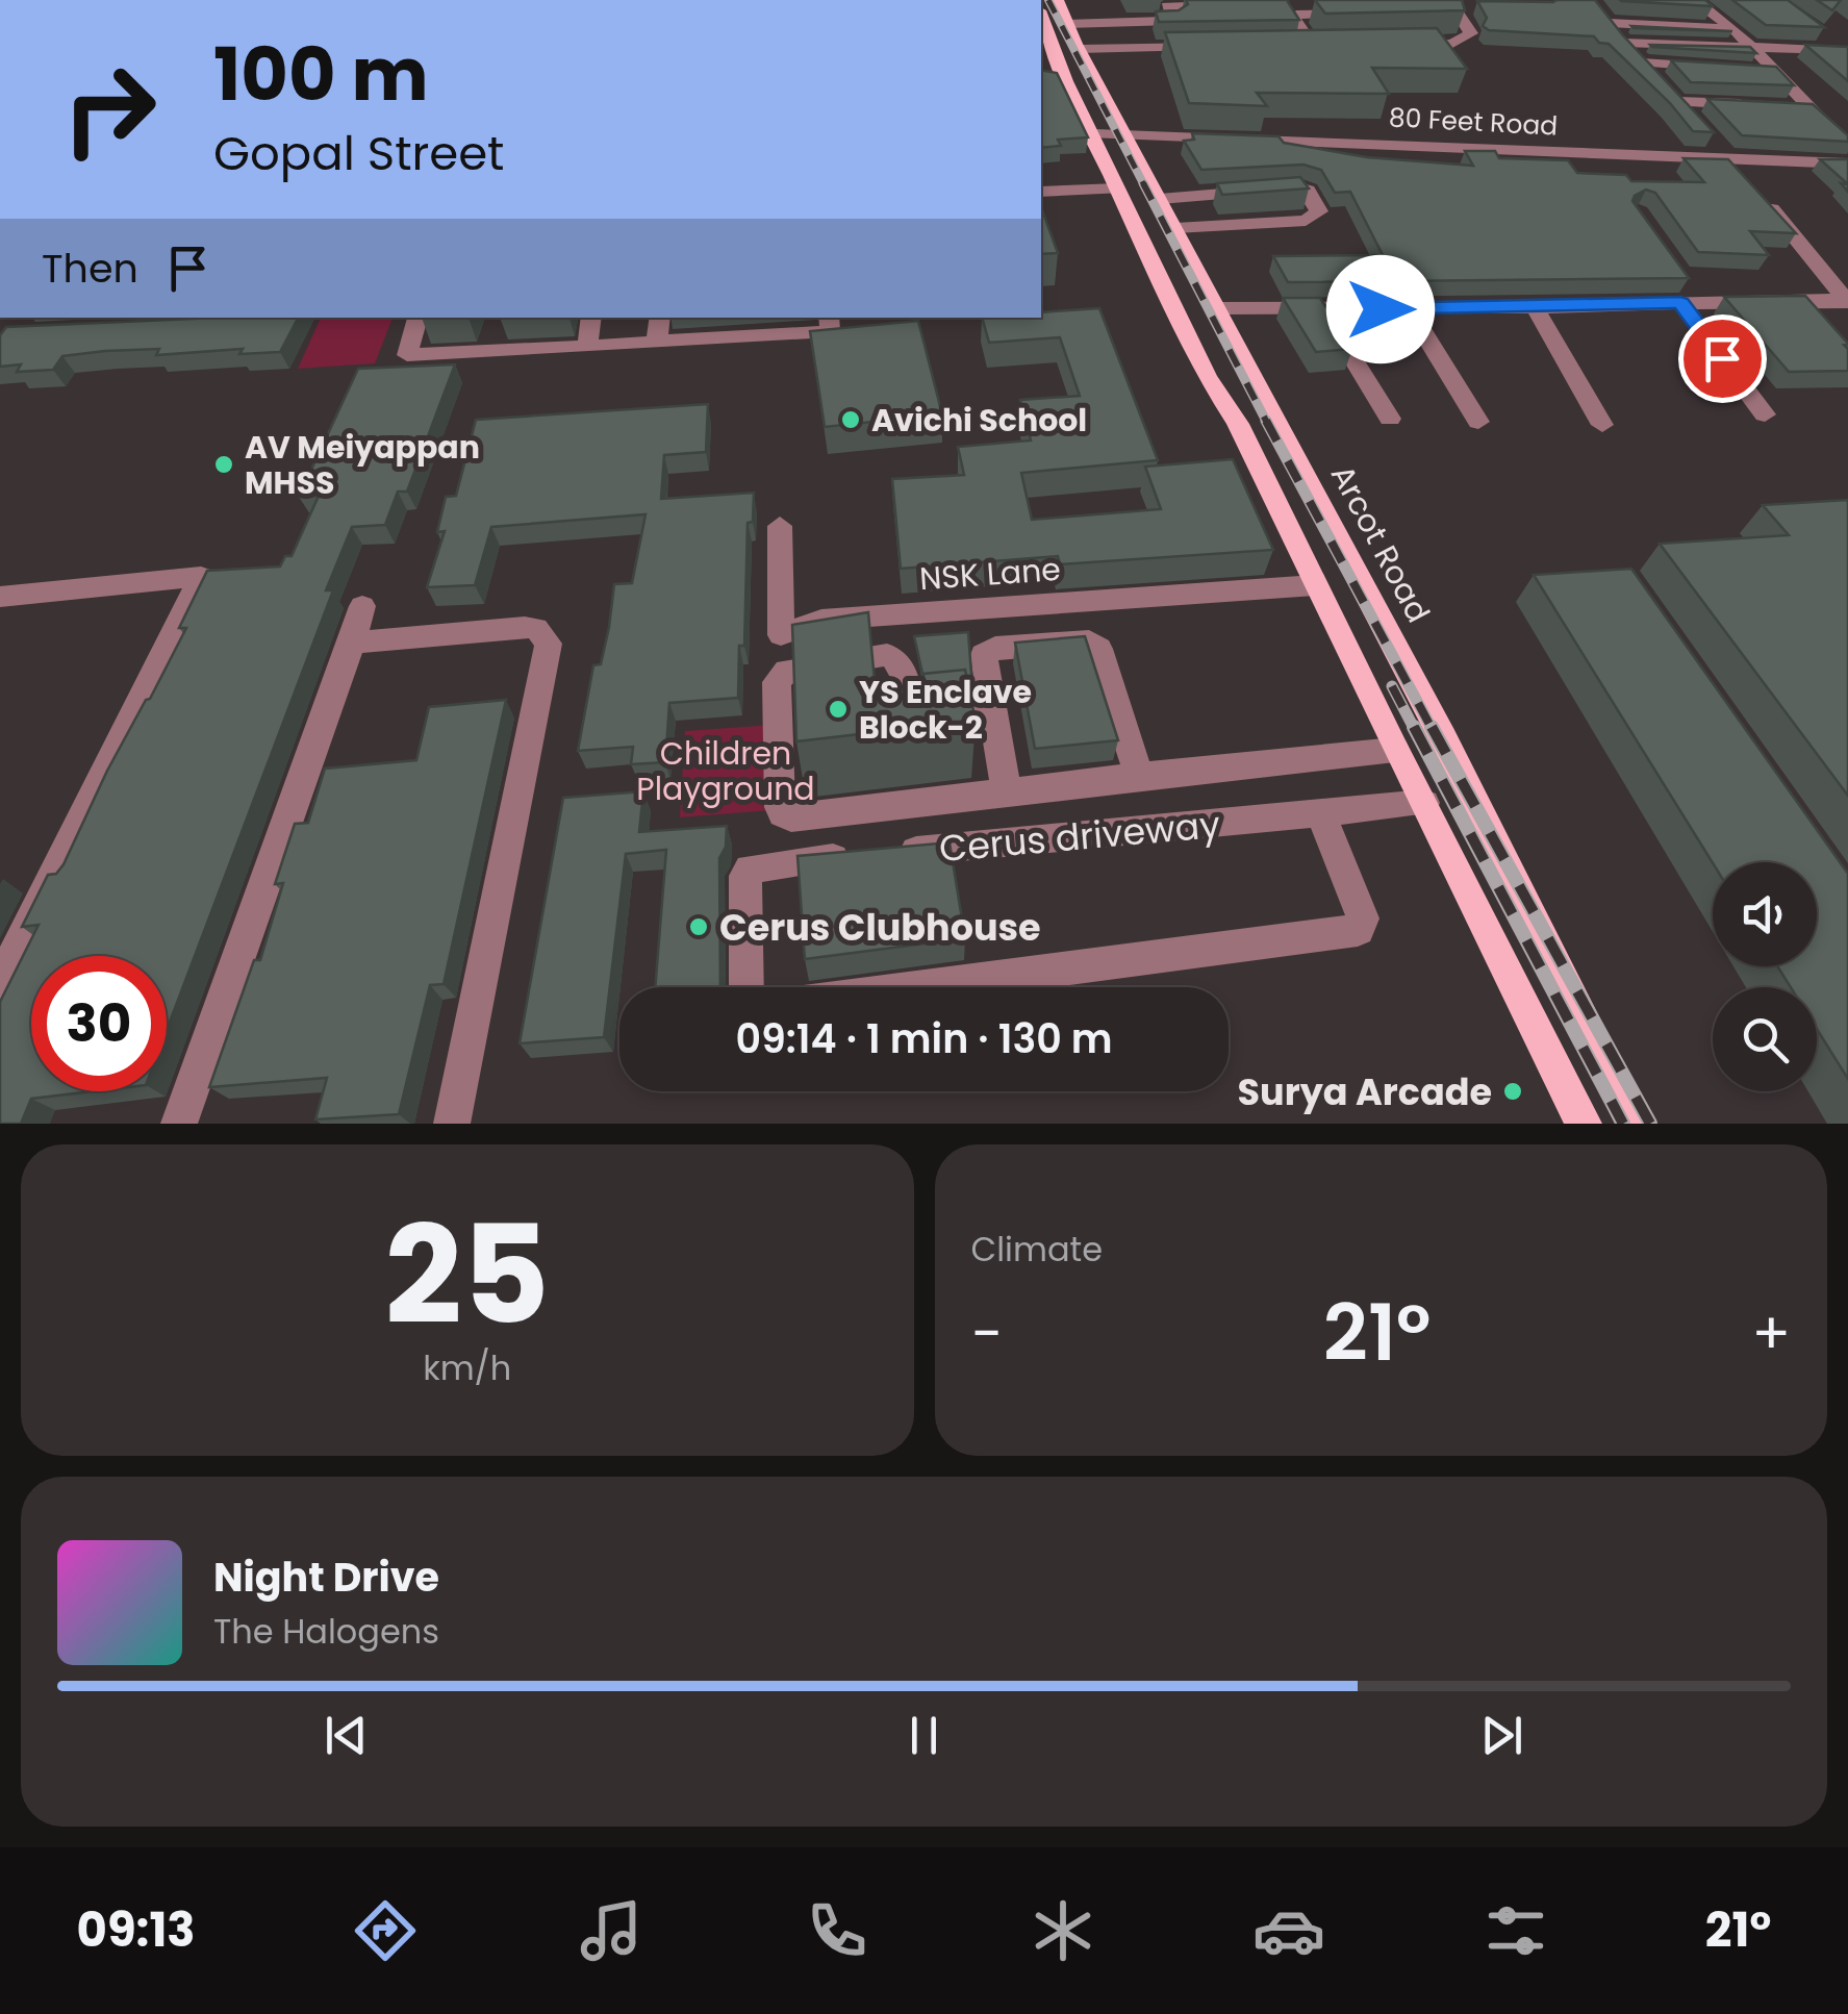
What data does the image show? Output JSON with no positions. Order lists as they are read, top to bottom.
{
  "streets": {
    "main road": ["Arcot Road"],
    "street": ["80 Feet Road", "NSK Lane", "Cerus driveway"]
  },
  "crossings": [
    ["80 Feet Road", "Arcot Road"]
  ],
  "parks": ["Children Playground"],
  "places": [
    "Avichi School",
    "AV Meiyappan MHSS",
    "YS Enclave Block-2",
    "Cerus Clubhouse",
    "Surya Arcade"
  ],
  "page": {
    "turn": ["100 m", "Gopal Street"],
    "then": "Then",
    "limit": "30",
    "trip": "09:14 · 1 min · 130 m",
    "tile": [
      ["25", "km/h"],
      "Climate"
    ],
    "heat": ["−", "21°", "+"],
    "song": ["Night Drive", "The Halogens"],
    "tabs": ["09:13", "21°"]
  }
}
